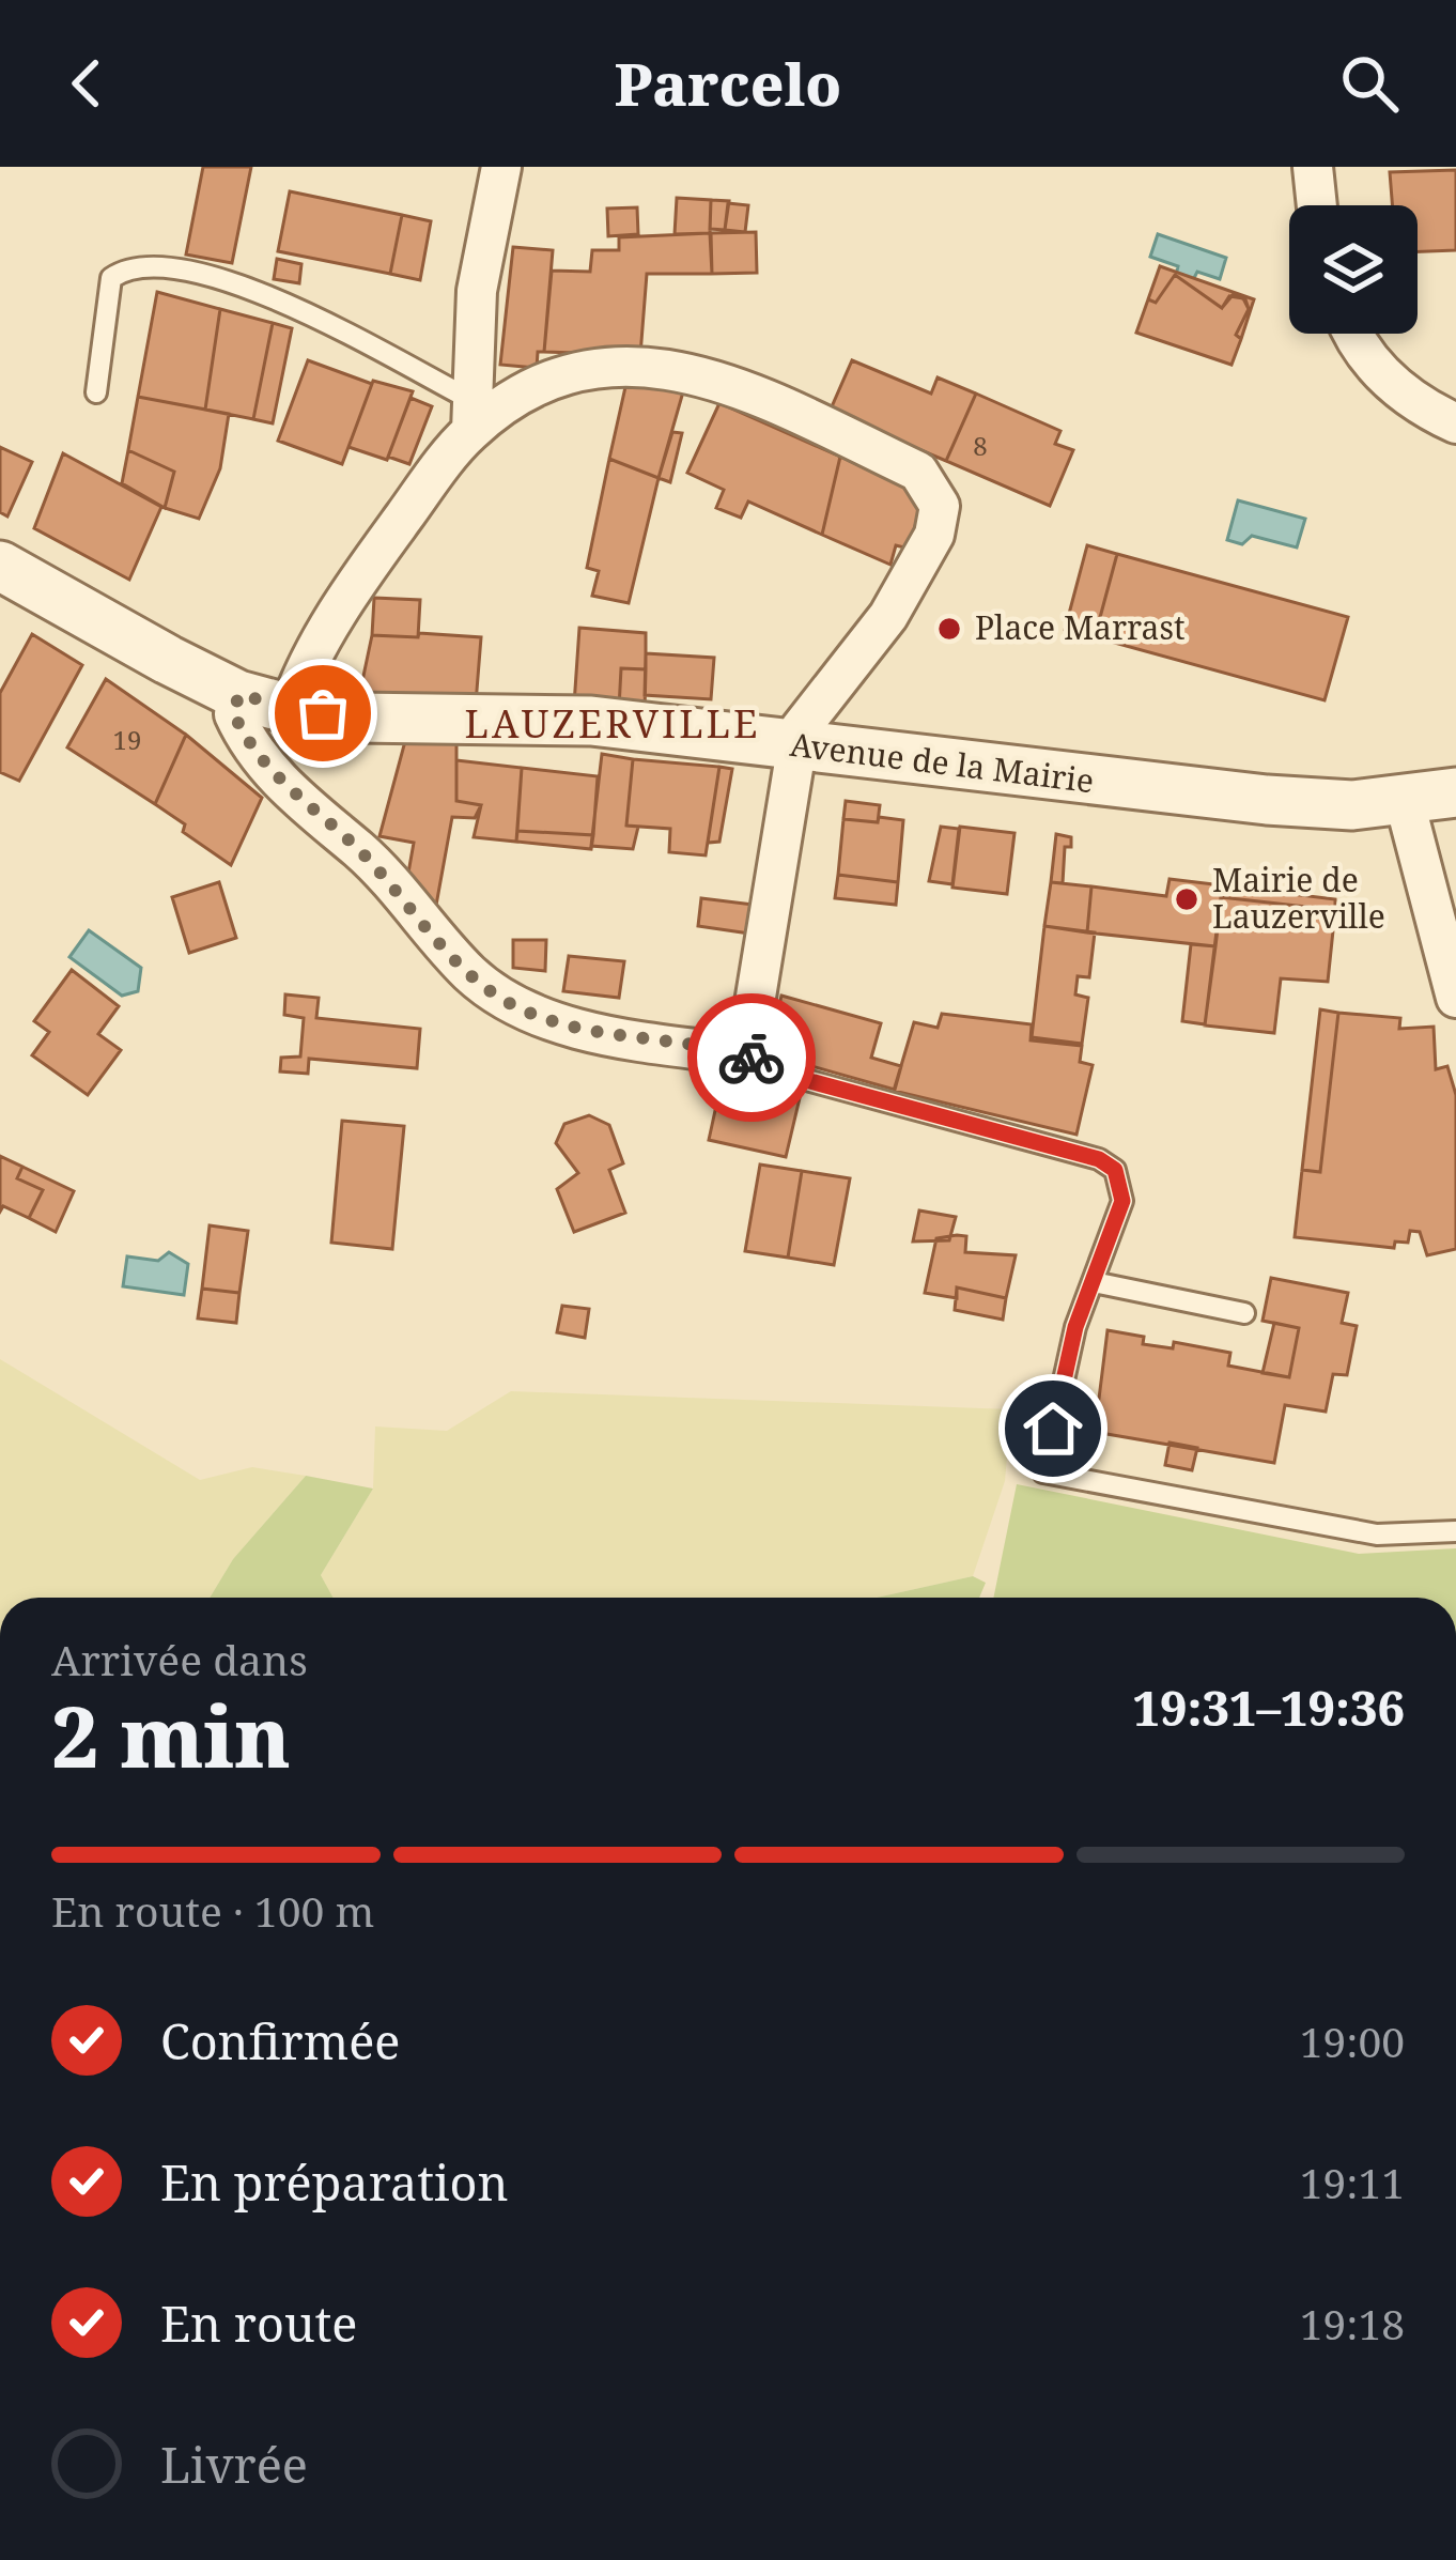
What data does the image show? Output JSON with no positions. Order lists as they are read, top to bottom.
{
  "streets": {
    "street": ["Avenue de la Mairie"]
  },
  "districts": ["LAUZERVILLE"],
  "places": ["Place Marrast", "Mairie de Lauzerville"],
  "house_numbers": ["8", "19"],
  "page": {
    "header": "Parcelo",
    "heading": ["2 min", "Arrivée dans", "19:31–19:36"],
    "bar": "En route · 100 m",
    "list": [
      ["Confirmée", "19:00"],
      ["En préparation", "19:11"],
      ["En route", "19:18"],
      "Livrée"
    ]
  }
}
